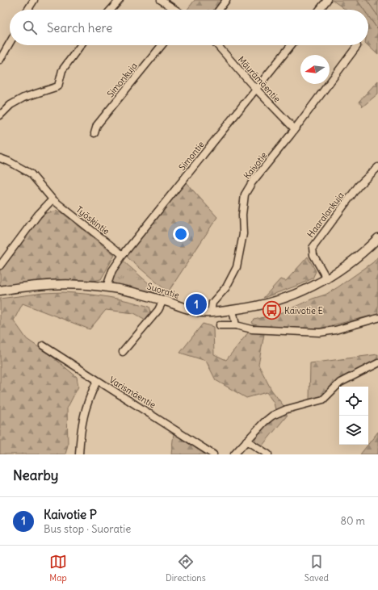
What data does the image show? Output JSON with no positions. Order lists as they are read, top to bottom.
{
  "streets": {
    "street": [
      "Mäyrämäentie",
      "Simonkuja",
      "Simontie",
      "Kaivotie",
      "Haaralankuja",
      "Työskintie",
      "Suoratie",
      "Varismäentie"
    ]
  },
  "crossings": [
    ["Mäyrämäentie", "Simontie"],
    ["Mäyrämäentie", "Kaivotie"],
    ["Simontie", "Työskintie"],
    ["Simontie", "Suoratie"],
    ["Kaivotie", "Suoratie"],
    ["Haaralankuja", "Suoratie"]
  ],
  "places": {
    "bus stop": ["Kaivotie E"]
  },
  "north": "left",
  "page": {
    "search": "Search here",
    "pins": "1",
    "heading": "Nearby",
    "list": [
      {
        "mark": "1",
        "name": "Kaivotie P",
        "note": "Bus stop · Suoratie",
        "value": "80 m"
      }
    ],
    "nav": ["Map", "Directions", "Saved"]
  }
}
